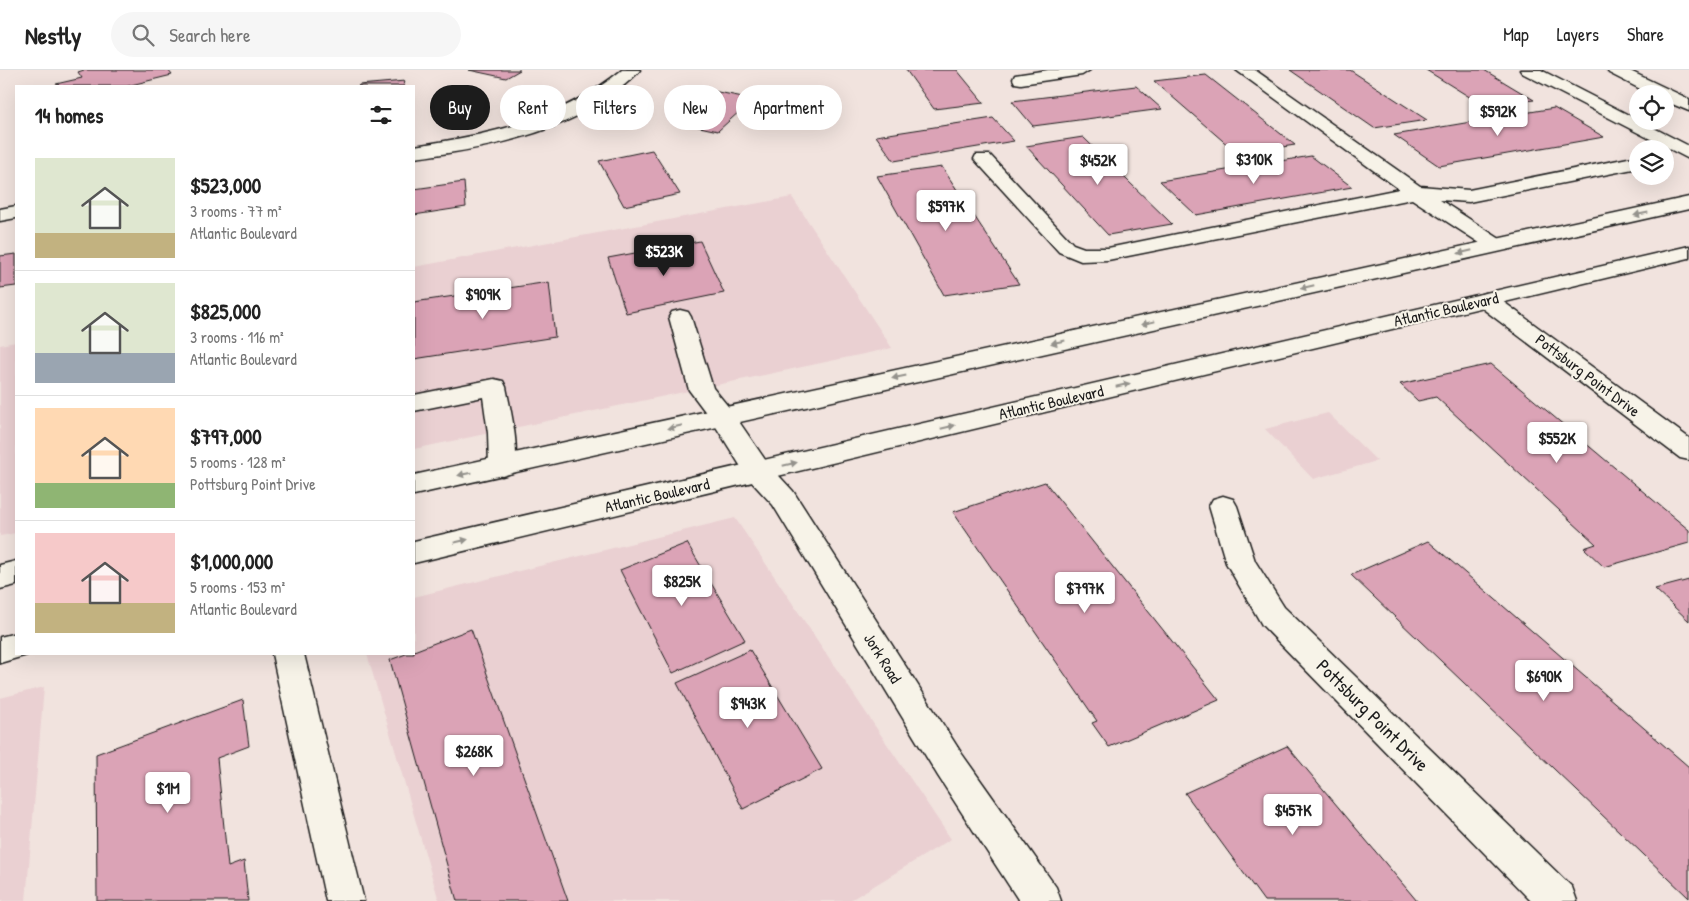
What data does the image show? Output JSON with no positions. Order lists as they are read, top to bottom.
{
  "streets": {
    "street": ["Atlantic Boulevard", "Pottsburg Point Drive", "Jork Road"]
  },
  "crossings": [
    ["Atlantic Boulevard", "Pottsburg Point Drive"],
    ["Atlantic Boulevard", "Jork Road"]
  ],
  "page": {
    "header": "Nestly",
    "search": "Search here",
    "nav": ["Map", "Layers", "Share"],
    "chip": [
      "Buy",
      "Rent",
      "Filters",
      "New",
      "Apartment"
    ],
    "heading": "14 homes",
    "price": [
      "$592K",
      "$310K",
      "$452K",
      "$597K",
      "$523K",
      "$909K",
      "$552K",
      "$825K",
      "$797K",
      "$690K",
      "$943K",
      "$268K",
      "$1M",
      "$457K"
    ],
    "list": [
      {
        "name": "$523,000",
        "note": "3 rooms · 77 m² · Atlantic Boulevard"
      },
      {
        "name": "$825,000",
        "note": "3 rooms · 116 m² · Atlantic Boulevard"
      },
      {
        "name": "$797,000",
        "note": "5 rooms · 128 m² · Pottsburg Point Drive"
      },
      {
        "name": "$1,000,000",
        "note": "5 rooms · 153 m² · Atlantic Boulevard"
      }
    ]
  }
}
